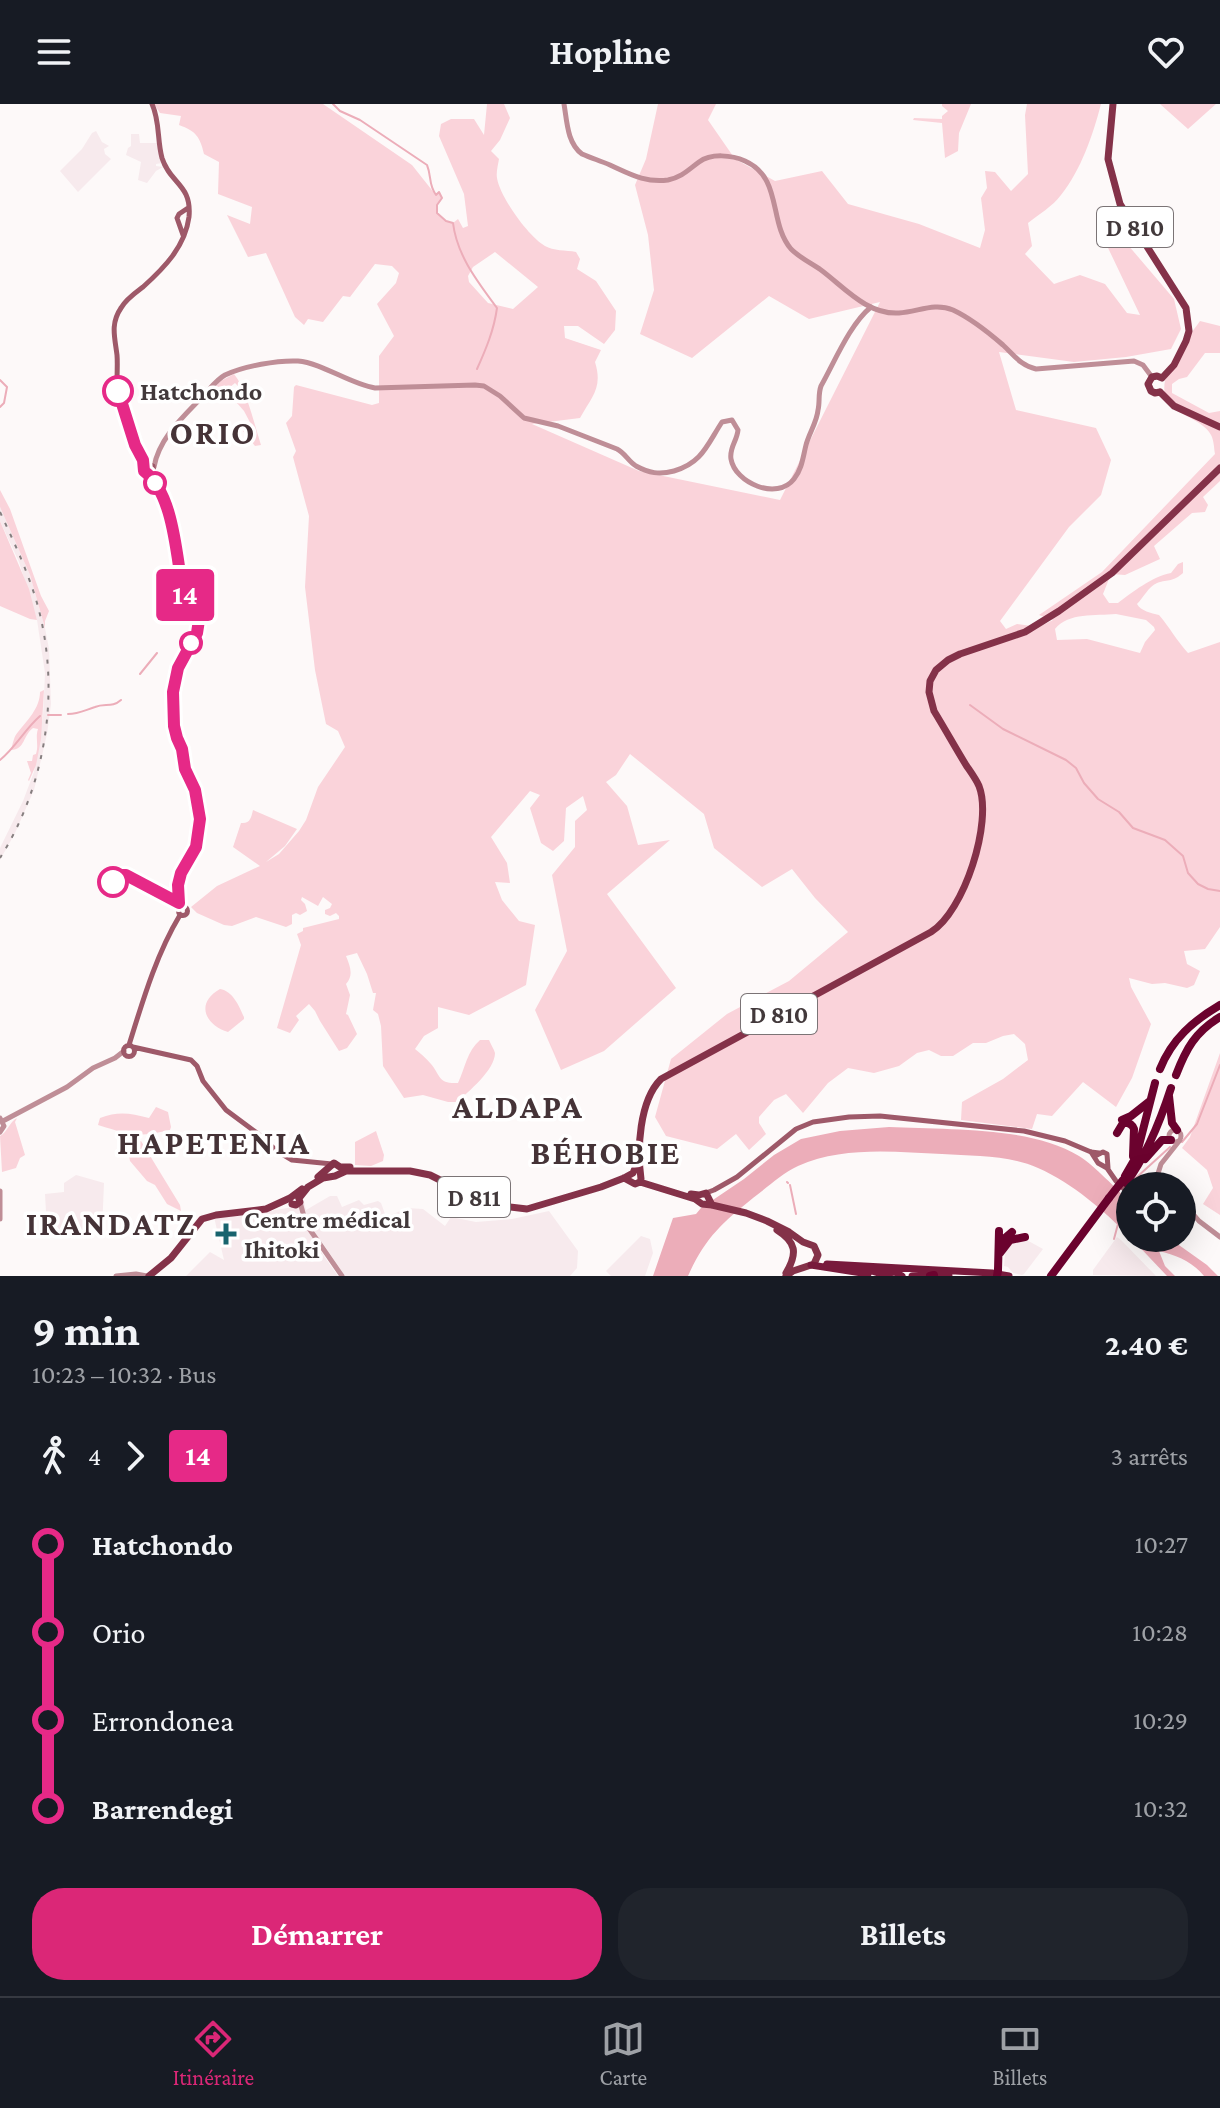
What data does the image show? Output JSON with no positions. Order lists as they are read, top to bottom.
{
  "streets": {
    "main road": ["D 810", "D 811"]
  },
  "crossings": [
    ["D 810", "D 811"]
  ],
  "districts": [
    "ORIO",
    "ALDAPA",
    "HAPETENIA",
    "BÉHOBIE",
    "IRANDATZ"
  ],
  "places": {
    "other": ["Hatchondo"],
    "health": ["Centre médical Ihitoki"]
  },
  "lines": ["bus line 14"],
  "page": {
    "header": "Hopline",
    "on_map": "14",
    "heading": ["9 min", "10:23 – 10:32 · Bus", "2.40 €"],
    "legs": ["4", "14", "3 arrêts"],
    "list": [
      {
        "name": "Hatchondo",
        "value": "10:27"
      },
      {
        "name": "Orio",
        "value": "10:28"
      },
      {
        "name": "Errondonea",
        "value": "10:29"
      },
      {
        "name": "Barrendegi",
        "value": "10:32"
      }
    ],
    "buttons": ["Démarrer", "Billets"],
    "tabs": ["Itinéraire", "Carte", "Billets"]
  }
}
